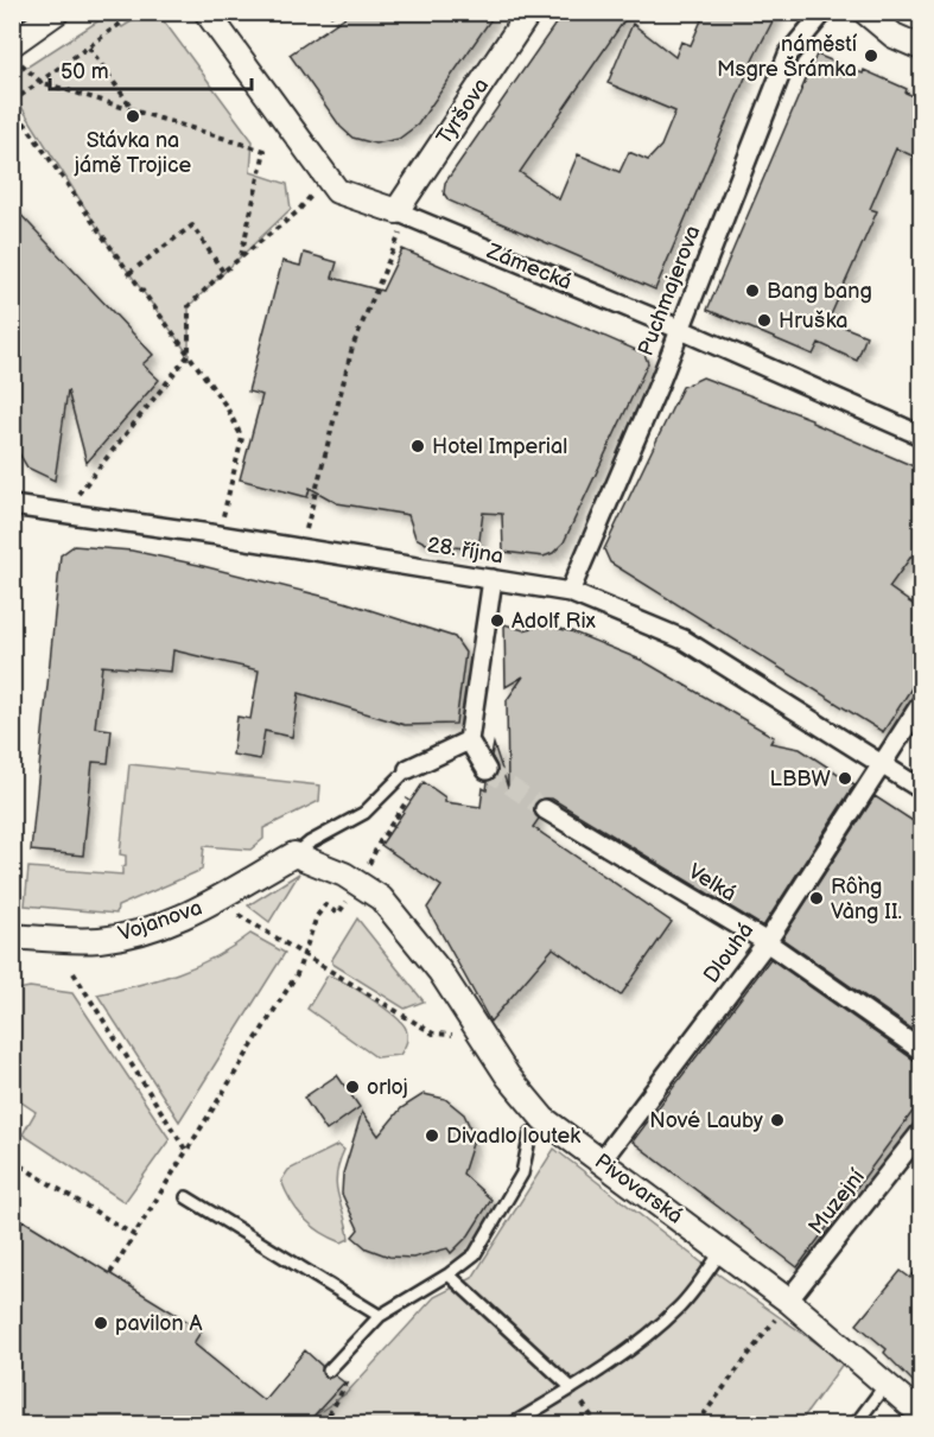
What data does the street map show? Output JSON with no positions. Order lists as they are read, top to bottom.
{
  "streets": {
    "street": [
      "Tyršova",
      "Zámecká",
      "Puchmajerova",
      "28. října",
      "Velká",
      "Vojanova",
      "Dlouhá",
      "Pivovarská",
      "Muzejní"
    ]
  },
  "crossings": [
    ["Tyršova", "Zámecká"],
    ["Zámecká", "Puchmajerova"],
    ["Puchmajerova", "28. října"],
    ["28. října", "Dlouhá"],
    ["Velká", "Dlouhá"],
    ["Vojanova", "Pivovarská"],
    ["Dlouhá", "Pivovarská"],
    ["Pivovarská", "Muzejní"]
  ],
  "places": [
    "náměstí Msgre Šrámka",
    "Stávka na jámě Trojice",
    "Bang bang",
    "Hruška",
    "Hotel Imperial",
    "Adolf Rix",
    "LBBW",
    "Rồng Vàng II.",
    "orloj",
    "Nové Lauby",
    "Divadlo loutek",
    "pavilon A"
  ],
  "scale_bar": "50 m"
}
